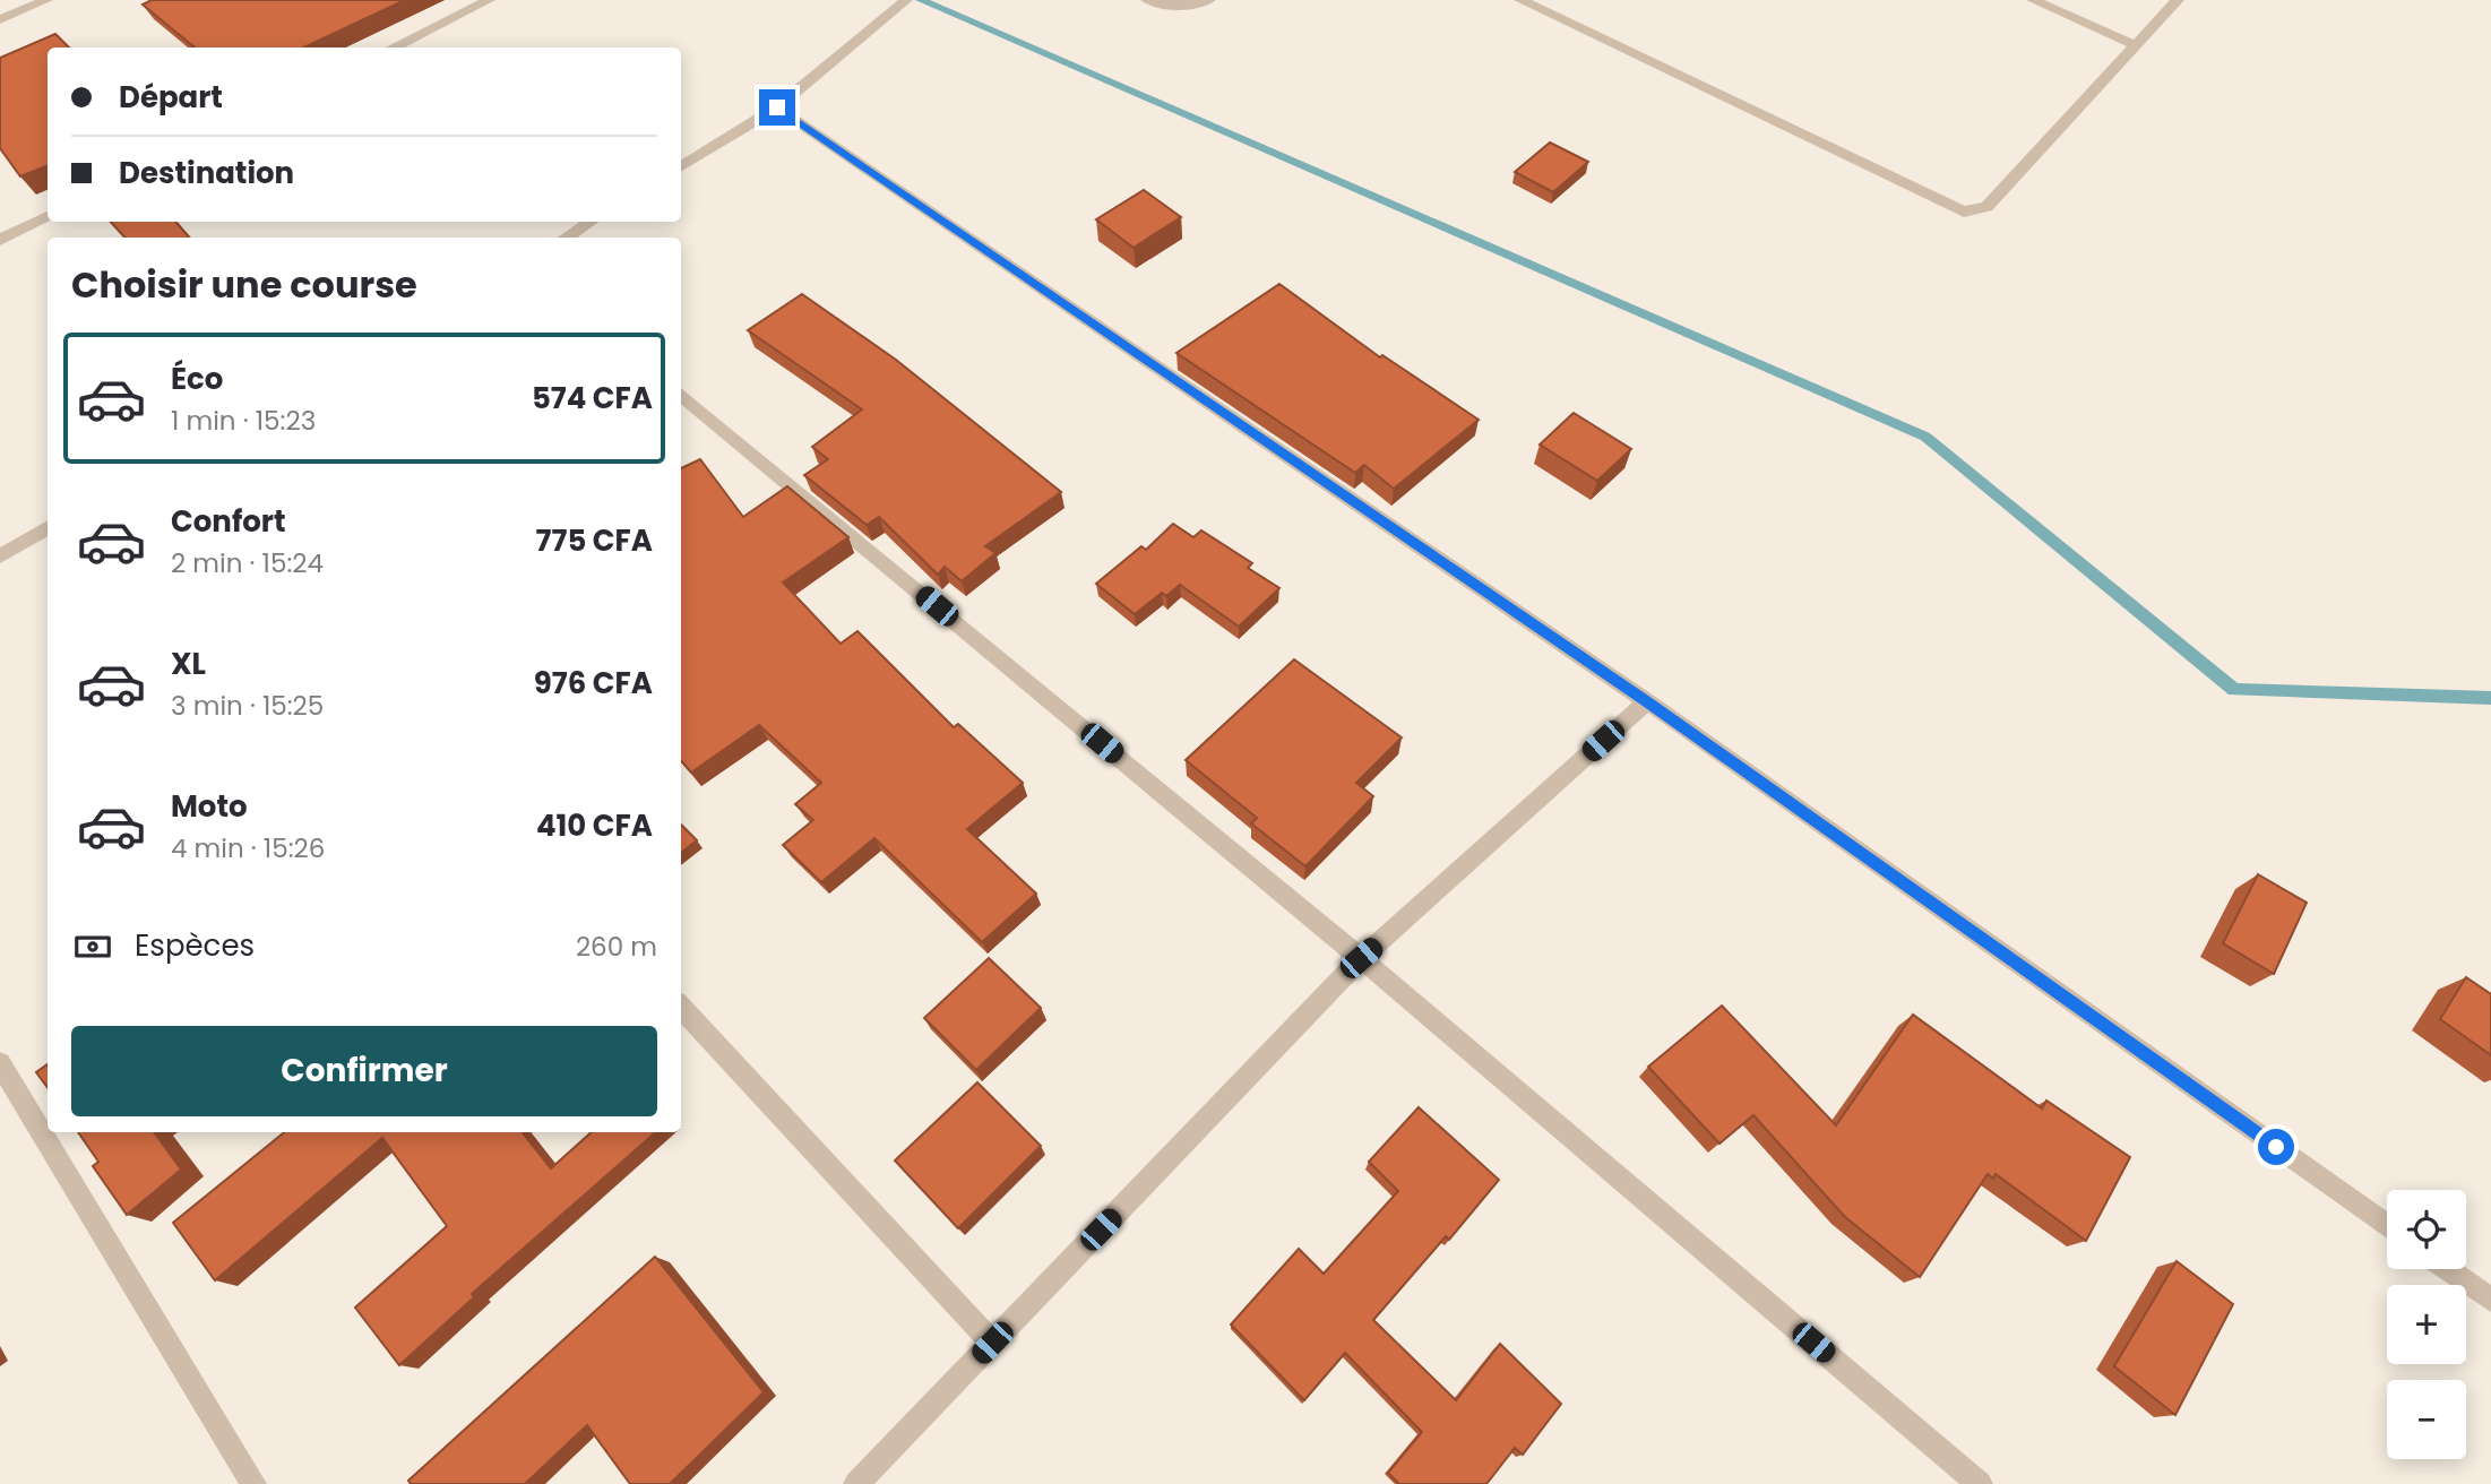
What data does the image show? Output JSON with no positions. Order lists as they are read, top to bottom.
{
  "page": {
    "banner": ["Départ", "Destination"],
    "heading": "Choisir une course",
    "list": [
      {
        "name": "Éco",
        "note": "1 min · 15:23",
        "value": "574 CFA"
      },
      {
        "name": "Confort",
        "note": "2 min · 15:24",
        "value": "775 CFA"
      },
      {
        "name": "XL",
        "note": "3 min · 15:25",
        "value": "976 CFA"
      },
      {
        "name": "Moto",
        "note": "4 min · 15:26",
        "value": "410 CFA"
      }
    ],
    "pay": ["Espèces", "260 m"],
    "buttons": "Confirmer",
    "map_buttons": ["+", "−"]
  }
}
